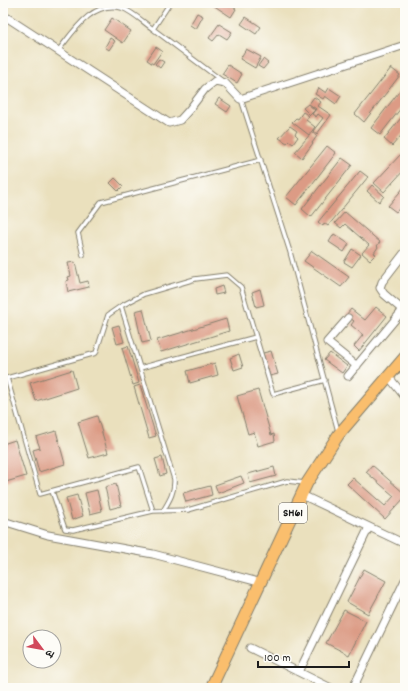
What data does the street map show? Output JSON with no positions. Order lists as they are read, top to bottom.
{
  "streets": {
    "main road": ["SH61"]
  },
  "scale_bar": "100 m",
  "north": "bottom right"
}
